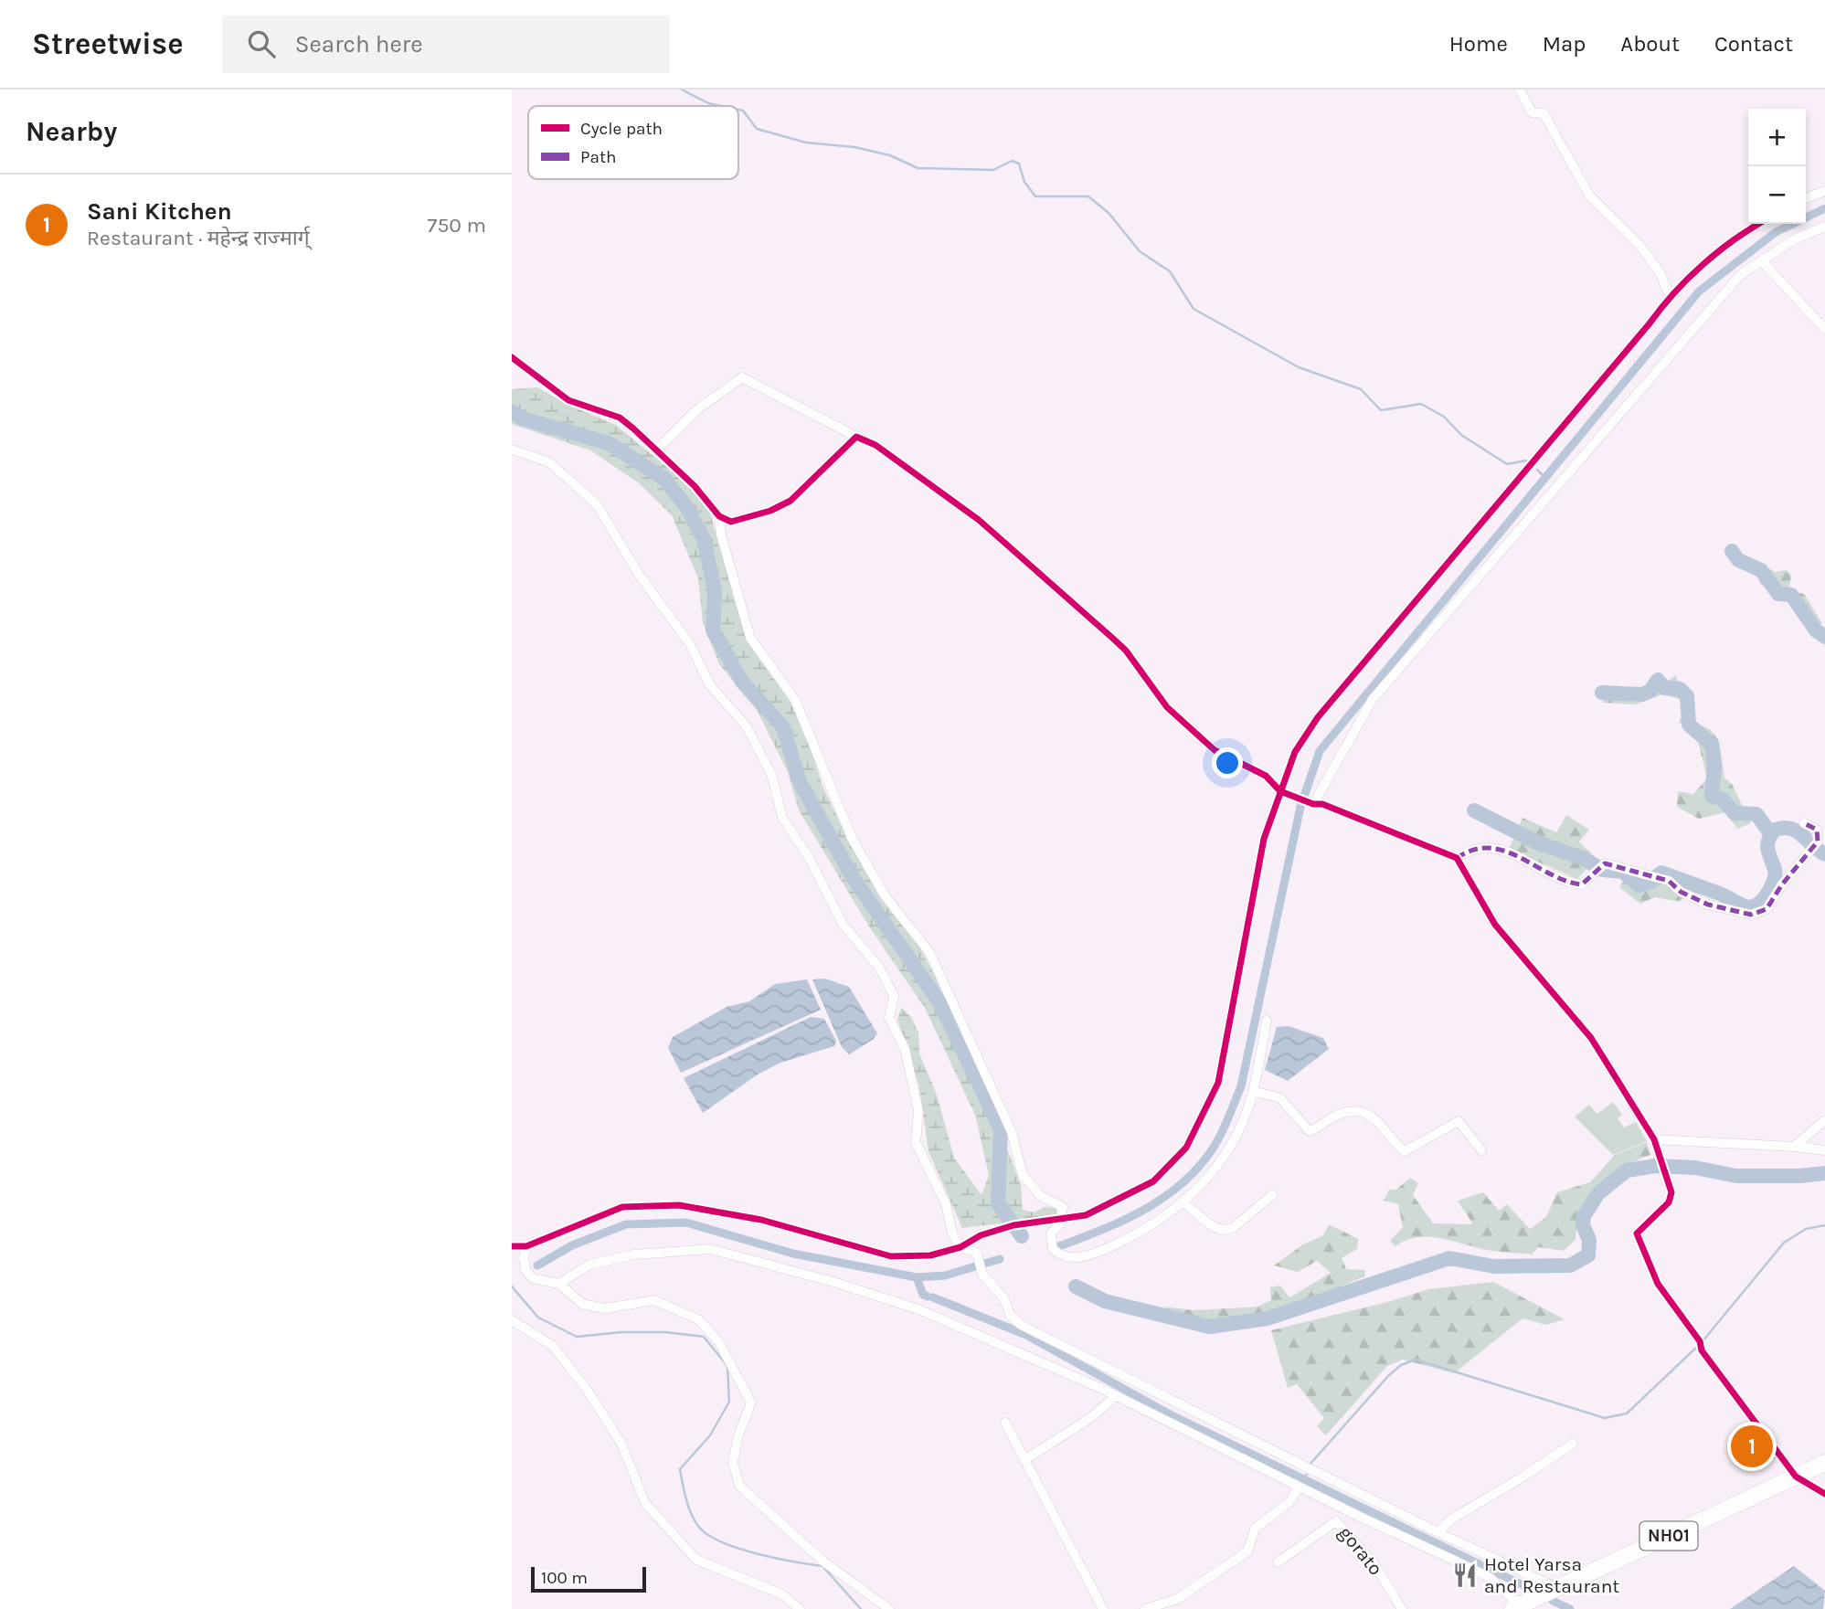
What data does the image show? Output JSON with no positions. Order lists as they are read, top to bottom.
{
  "streets": {
    "highway": ["NH01"],
    "street": ["gorato"]
  },
  "places": {
    "restaurant": ["Hotel Yarsa and Restaurant"]
  },
  "legend": ["Cycle path", "Path"],
  "scale_bar": "100 m",
  "page": {
    "header": "Streetwise",
    "search": "Search here",
    "nav": [
      "Home",
      "Map",
      "About",
      "Contact"
    ],
    "heading": "Nearby",
    "map_buttons": ["+", "−"],
    "list": [
      {
        "mark": "1",
        "name": "Sani Kitchen",
        "note": "Restaurant · महेन्द्र राज्मार्ग्",
        "value": "750 m"
      }
    ],
    "pins": "1",
    "scale": "100 m"
  }
}
